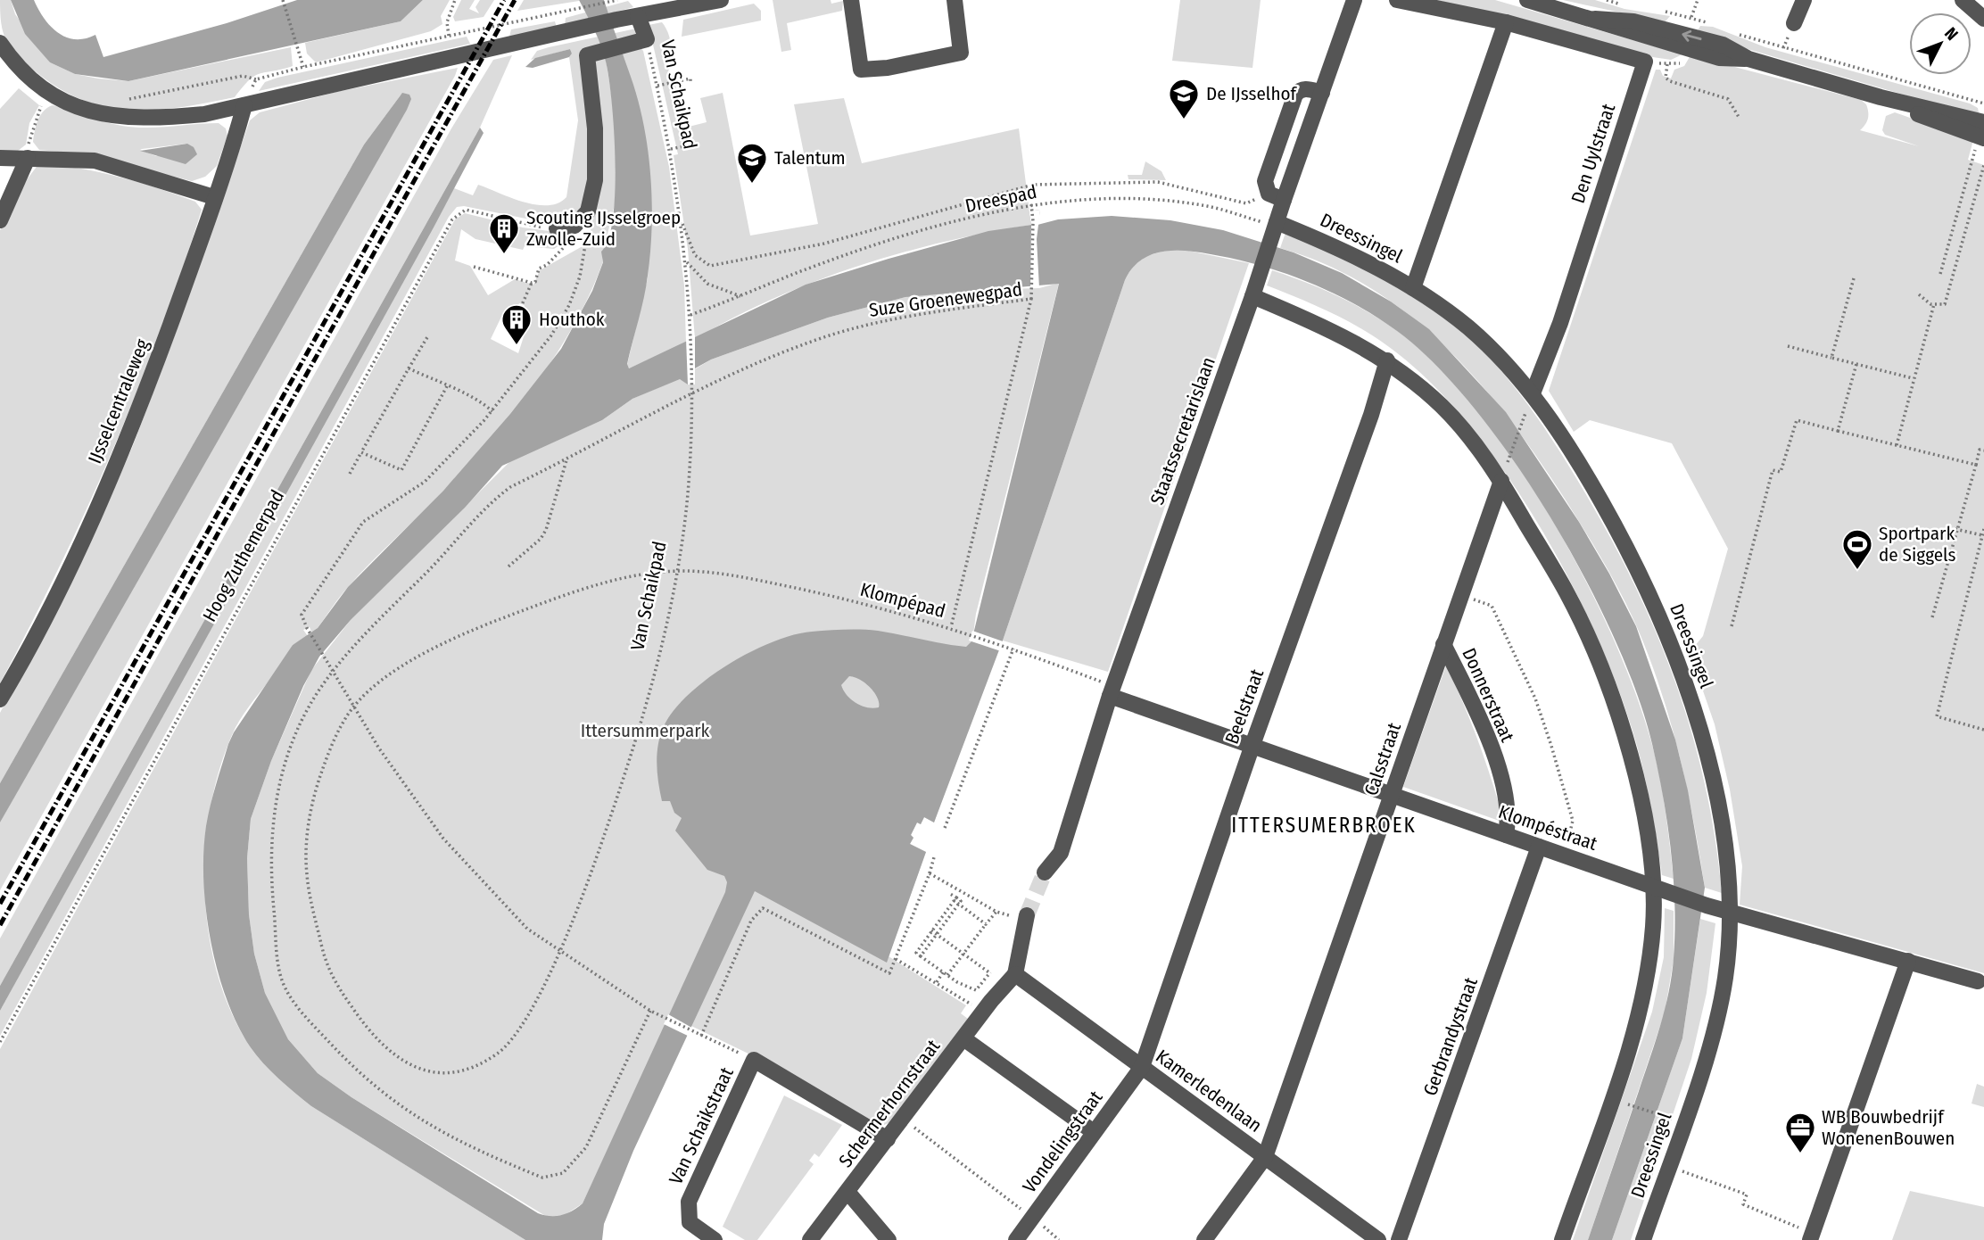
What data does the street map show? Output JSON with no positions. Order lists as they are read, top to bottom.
{
  "streets": {
    "street": [
      "Van Schaikpad",
      "Den Uylstraat",
      "Dreessingel",
      "IJsselcentraleweg",
      "Staatssecretarislaan",
      "Donnerstraat",
      "Beelstraat",
      "Calsstraat",
      "Klompéstraat",
      "Gerbrandystraat",
      "Kamerledenlaan",
      "Schermerhornstraat",
      "Van Schaikstraat",
      "Vondelingstraat"
    ],
    "path": [
      "Dreespad",
      "Suze Groenewegpad",
      "Hoog Zuthemerpad",
      "Klompépad"
    ]
  },
  "crossings": [
    ["Van Schaikpad", "Dreespad"],
    ["Van Schaikpad", "Suze Groenewegpad"],
    ["Van Schaikpad", "Klompépad"],
    ["Den Uylstraat", "Dreessingel"],
    ["Dreespad", "Dreessingel"],
    ["Dreespad", "Suze Groenewegpad"],
    ["Dreespad", "Staatssecretarislaan"],
    ["Dreessingel", "Staatssecretarislaan"],
    ["Dreessingel", "Klompéstraat"],
    ["Suze Groenewegpad", "Klompépad"],
    ["Staatssecretarislaan", "Klompépad"],
    ["Staatssecretarislaan", "Klompéstraat"],
    ["Klompépad", "Klompéstraat"],
    ["Donnerstraat", "Calsstraat"],
    ["Donnerstraat", "Klompéstraat"],
    ["Beelstraat", "Klompéstraat"],
    ["Beelstraat", "Kamerledenlaan"],
    ["Beelstraat", "Vondelingstraat"],
    ["Calsstraat", "Klompéstraat"],
    ["Calsstraat", "Kamerledenlaan"],
    ["Klompéstraat", "Gerbrandystraat"],
    ["Kamerledenlaan", "Schermerhornstraat"],
    ["Kamerledenlaan", "Vondelingstraat"],
    ["Schermerhornstraat", "Van Schaikstraat"],
    ["Schermerhornstraat", "Vondelingstraat"]
  ],
  "districts": ["ITTERSUMERBROEK"],
  "parks": ["Ittersummerpark"],
  "places": {
    "school or university": ["De IJsselhof", "Talentum"],
    "building": ["Scouting IJsselgroep Zwolle-Zuid", "Houthok"],
    "sports": ["Sportpark de Siggels"],
    "office": ["WB Bouwbedrijf WonenenBouwen"]
  },
  "north": "top right"
}
